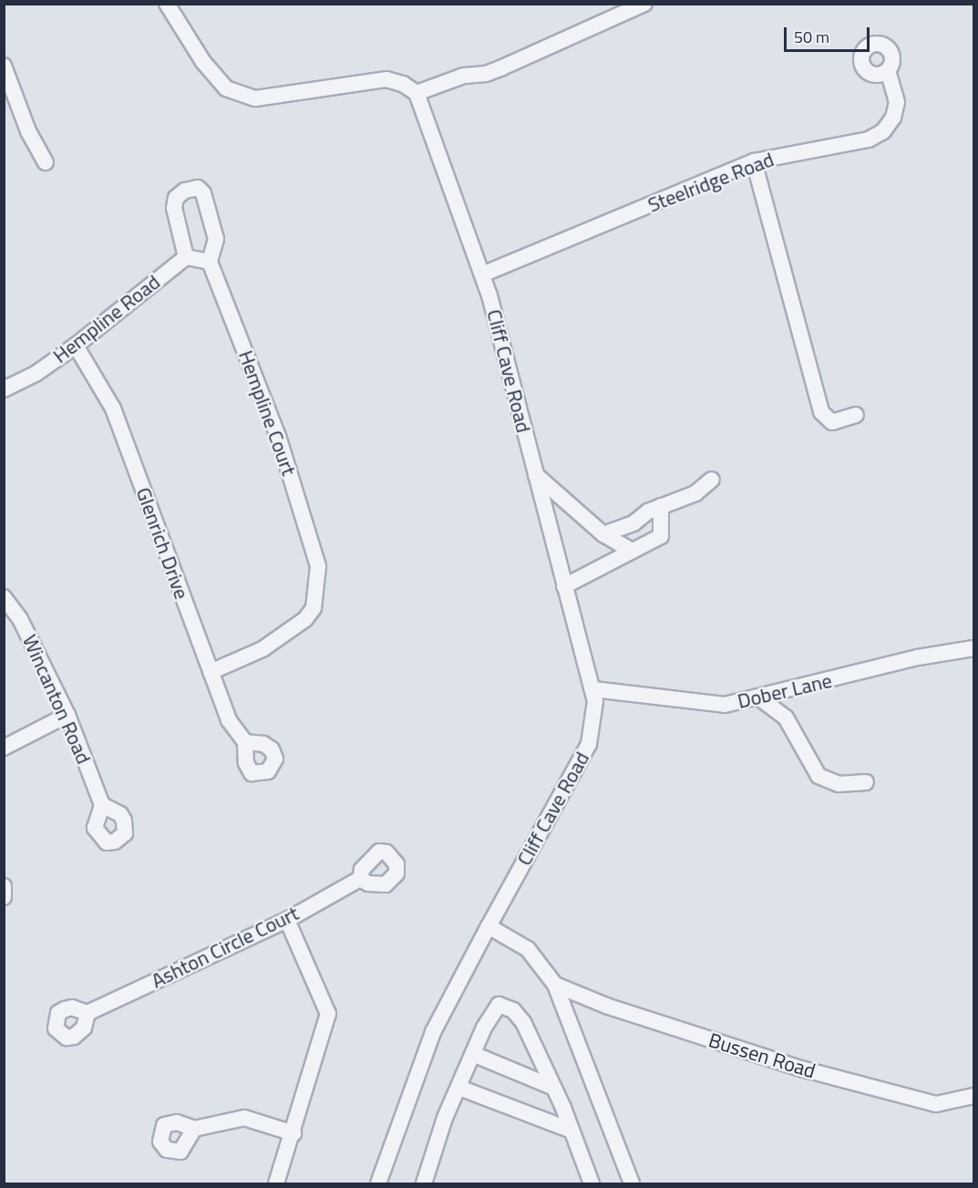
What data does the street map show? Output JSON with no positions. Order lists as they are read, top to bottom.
{
  "streets": {
    "street": [
      "Steelridge Road",
      "Hempline Road",
      "Cliff Cave Road",
      "Hempline Court",
      "Glenrich Drive",
      "Dober Lane",
      "Wincanton Road",
      "Ashton Circle Court",
      "Bussen Road"
    ]
  },
  "crossings": [
    ["Steelridge Road", "Cliff Cave Road"],
    ["Hempline Road", "Glenrich Drive"],
    ["Cliff Cave Road", "Dober Lane"],
    ["Hempline Court", "Glenrich Drive"]
  ],
  "scale_bar": "50 m"
}
